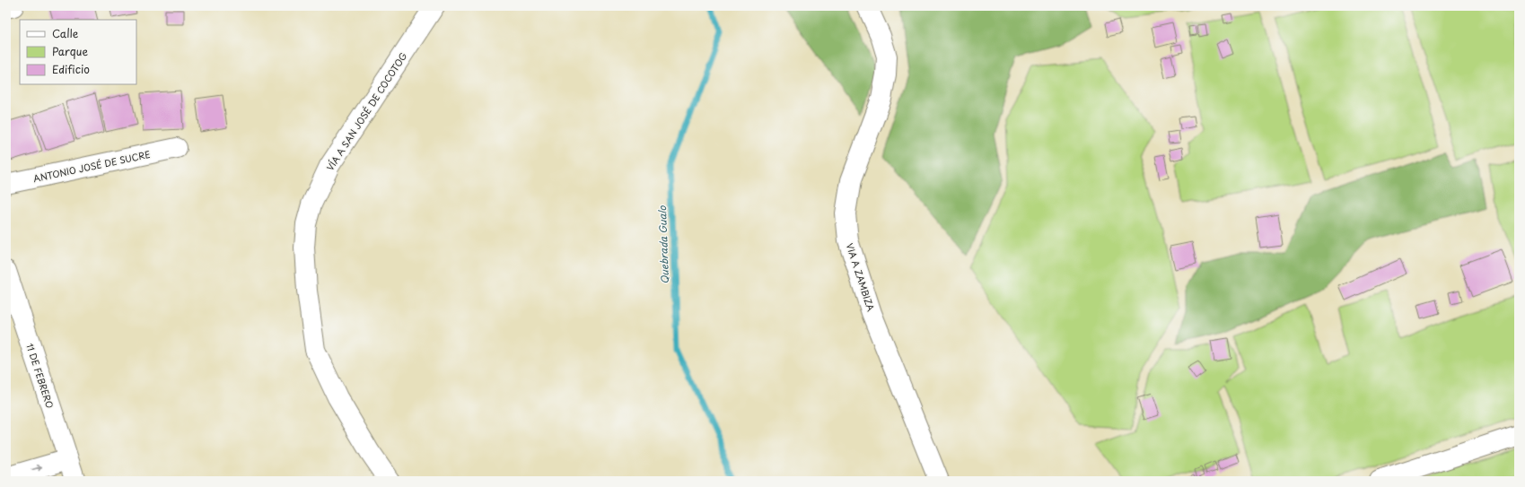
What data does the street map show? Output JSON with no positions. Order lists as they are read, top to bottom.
{
  "streets": {
    "street": [
      "VÍA A SAN JOSÉ DE COCOTOG",
      "ANTONIO JOSÉ DE SUCRE",
      "VIA A ZAMBIZA",
      "11 DE FEBRERO"
    ]
  },
  "water": ["Quebrada Gualo"],
  "legend": ["Calle", "Parque", "Edificio"]
}
